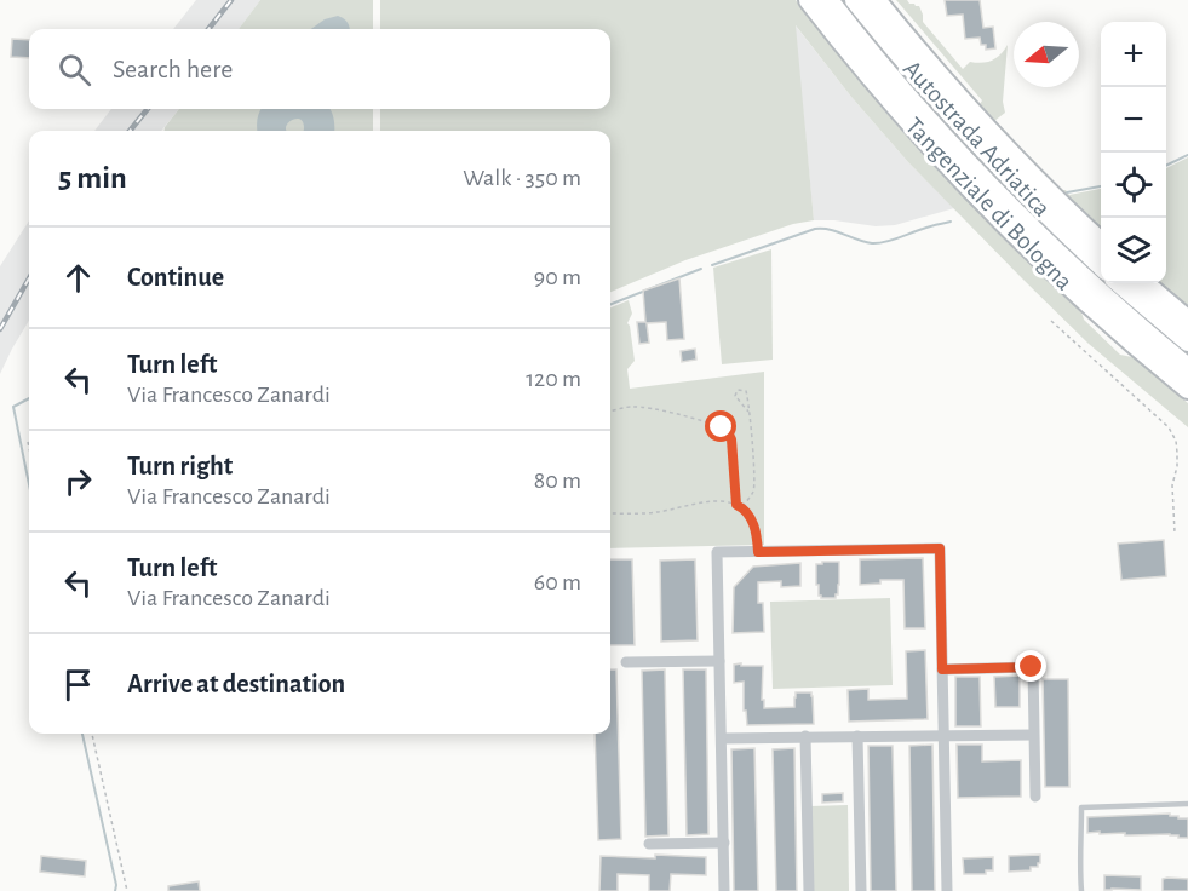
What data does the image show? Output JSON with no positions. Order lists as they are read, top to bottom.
{
  "streets": {
    "highway": ["Autostrada Adriatica", "Tangenziale di Bologna"]
  },
  "north": "left",
  "page": {
    "map_buttons": ["+", "−"],
    "search": "Search here",
    "heading": ["5 min", "Walk · 350 m"],
    "list": [
      ["Continue", "90 m"],
      ["Turn left", "Via Francesco Zanardi", "120 m"],
      ["Turn right", "Via Francesco Zanardi", "80 m"],
      ["Turn left", "Via Francesco Zanardi", "60 m"],
      "Arrive at destination"
    ]
  }
}
